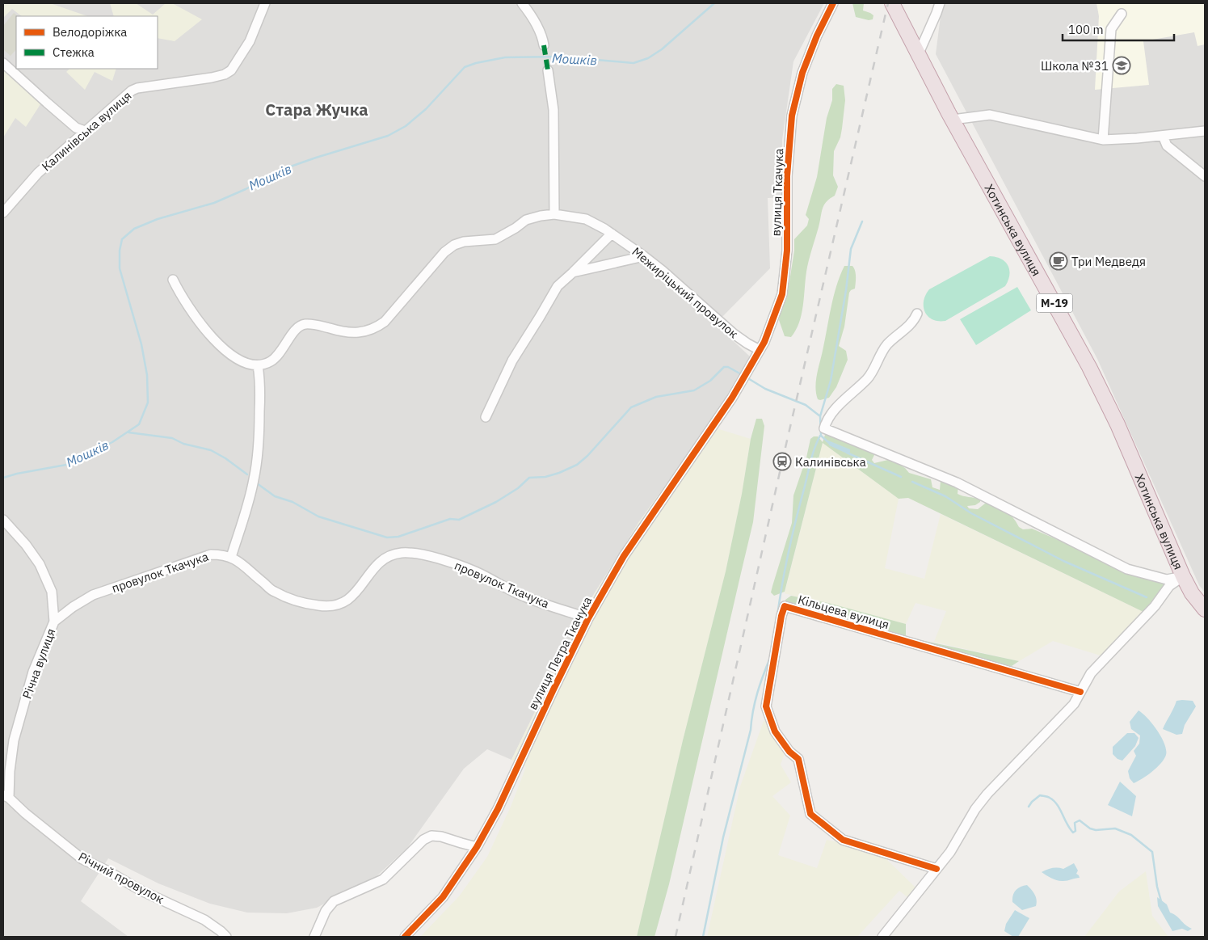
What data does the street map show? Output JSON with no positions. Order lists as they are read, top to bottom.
{
  "streets": {
    "highway": ["Хотинська вулиця", "М-19"],
    "street": [
      "Калинівська вулиця",
      "вулиця Ткачука",
      "Межиріцький провулок",
      "провулок Ткачука",
      "Кільцева вулиця",
      "вулиця Петра Ткачука",
      "Річна вулиця",
      "Річний провулок"
    ]
  },
  "crossings": [
    ["вулиця Ткачука", "Межиріцький провулок"],
    ["вулиця Ткачука", "вулиця Петра Ткачука"],
    ["провулок Ткачука", "вулиця Петра Ткачука"],
    ["провулок Ткачука", "Річна вулиця"],
    ["Річна вулиця", "Річний провулок"]
  ],
  "districts": ["Стара Жучка"],
  "water": ["Мошків"],
  "places": {
    "school or university": ["Школа №31"],
    "cafe": ["Три Медведя"],
    "station": ["Калинівська"]
  },
  "legend": ["Велодоріжка", "Стежка"],
  "scale_bar": "100 m"
}
